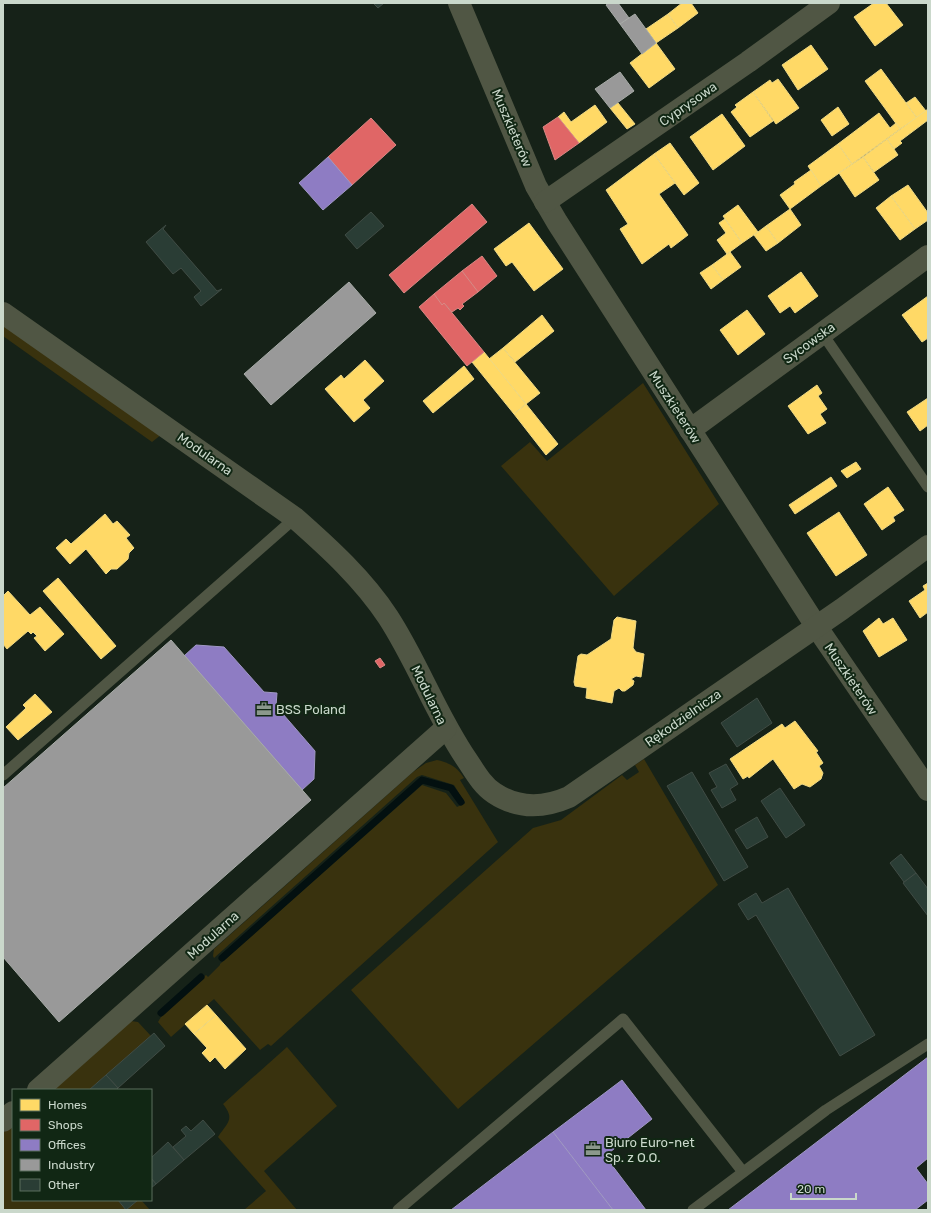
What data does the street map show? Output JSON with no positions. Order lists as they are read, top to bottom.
{
  "streets": {
    "street": [
      "Cyprysowa",
      "Muszkieterów",
      "Sycowska",
      "Modularna",
      "Rękodzielnicza"
    ]
  },
  "crossings": [
    ["Cyprysowa", "Muszkieterów"],
    ["Muszkieterów", "Sycowska"],
    ["Muszkieterów", "Rękodzielnicza"],
    ["Modularna", "Rękodzielnicza"]
  ],
  "places": {
    "office": ["BSS Poland", "Biuro Euro-net Sp. z O.O."]
  },
  "legend": [
    "Homes",
    "Shops",
    "Offices",
    "Industry",
    "Other"
  ],
  "scale_bar": "20 m"
}
